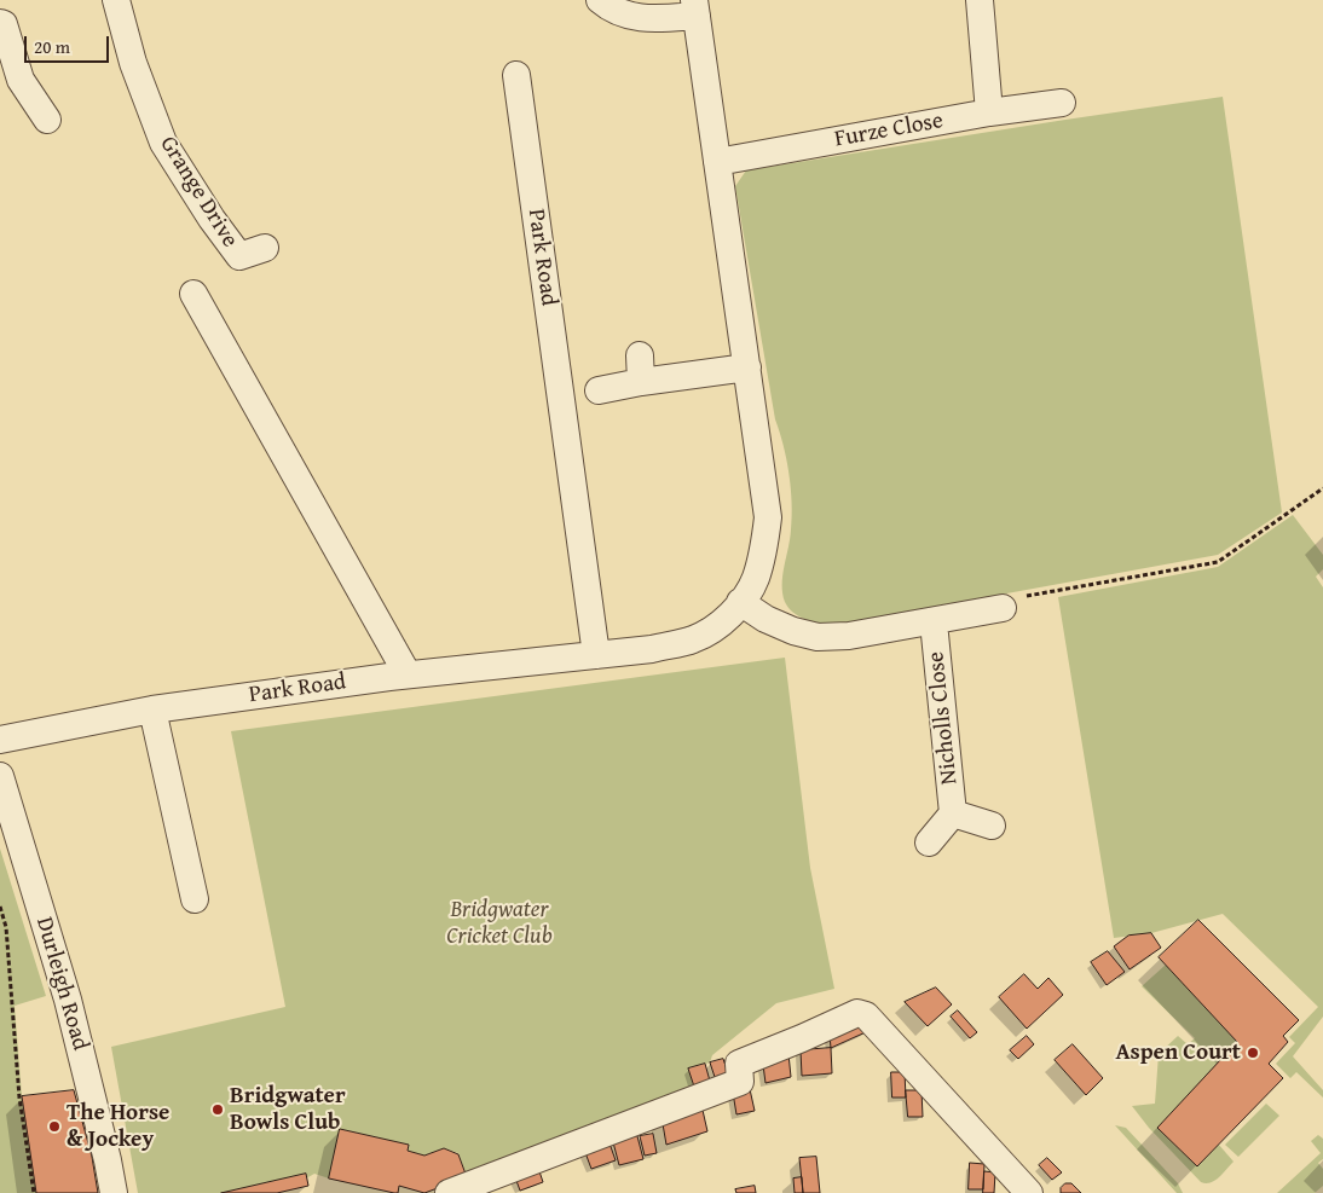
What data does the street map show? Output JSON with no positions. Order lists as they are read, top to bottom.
{
  "streets": {
    "street": [
      "Furze Close",
      "Grange Drive",
      "Park Road",
      "Nicholls Close",
      "Durleigh Road"
    ]
  },
  "crossings": [
    ["Park Road", "Nicholls Close"]
  ],
  "parks": ["Bridgwater Cricket Club"],
  "places": ["Aspen Court", "Bridgwater Bowls Club", "The Horse & Jockey"],
  "scale_bar": "20 m"
}
